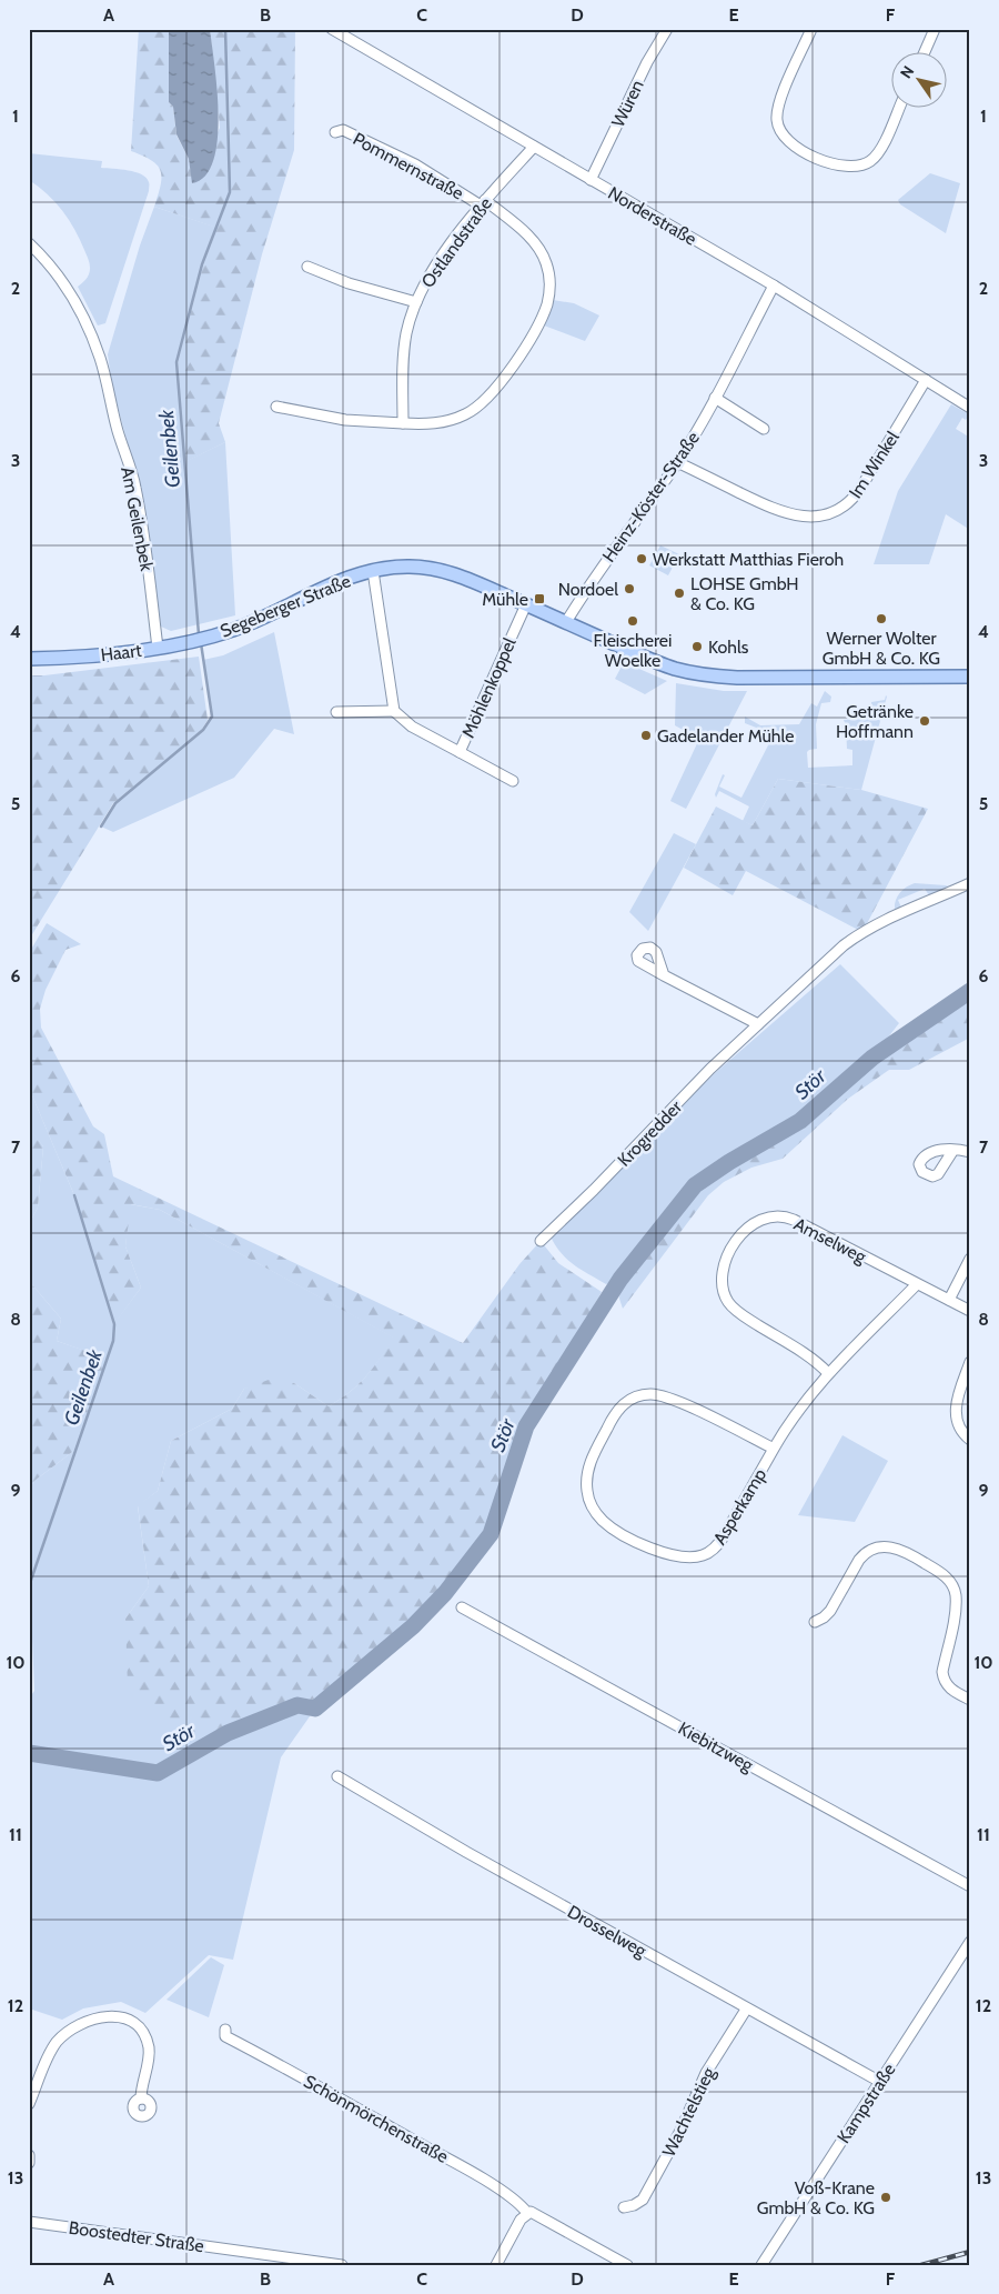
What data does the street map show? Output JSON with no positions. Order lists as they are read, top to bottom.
{
  "streets": {
    "main road": ["Segeberger Straße", "Haart"],
    "street": [
      "Würen",
      "Pommernstraße",
      "Norderstraße",
      "Ostlandstraße",
      "Im Winkel",
      "Heinz-Köster-Straße",
      "Am Geilenbek",
      "Möhlenkoppel",
      "Krogredder",
      "Amselweg",
      "Asperkamp",
      "Kiebitzweg",
      "Drosselweg",
      "Kampstraße",
      "Wachtelstieg",
      "Schönmörchenstraße",
      "Boostedter Straße"
    ]
  },
  "crossings": [
    ["Würen", "Norderstraße"],
    ["Pommernstraße", "Ostlandstraße"],
    ["Norderstraße", "Ostlandstraße"],
    ["Norderstraße", "Im Winkel"],
    ["Norderstraße", "Heinz-Köster-Straße"],
    ["Im Winkel", "Heinz-Köster-Straße"],
    ["Heinz-Köster-Straße", "Segeberger Straße"],
    ["Am Geilenbek", "Haart"],
    ["Segeberger Straße", "Haart"],
    ["Segeberger Straße", "Möhlenkoppel"],
    ["Amselweg", "Asperkamp"],
    ["Drosselweg", "Kampstraße"],
    ["Drosselweg", "Wachtelstieg"]
  ],
  "water": ["Geilenbek", "Stör"],
  "places": {
    "other": [
      "Werkstatt Matthias Fieroh",
      "Nordoel",
      "LOHSE GmbH & Co. KG",
      "Werner Wolter GmbH & Co. KG",
      "Fleischerei Woelke",
      "Kohls",
      "Getränke Hoffmann",
      "Gadelander Mühle",
      "Voß-Krane GmbH & Co. KG"
    ],
    "transit": ["Mühle"]
  },
  "north": "top left",
  "grid": {
    "columns": [
      "A",
      "B",
      "C",
      "D",
      "E",
      "F"
    ],
    "rows": [
      "1",
      "2",
      "3",
      "4",
      "5",
      "6",
      "7",
      "8",
      "9",
      "10",
      "11",
      "12",
      "13"
    ]
  }
}
